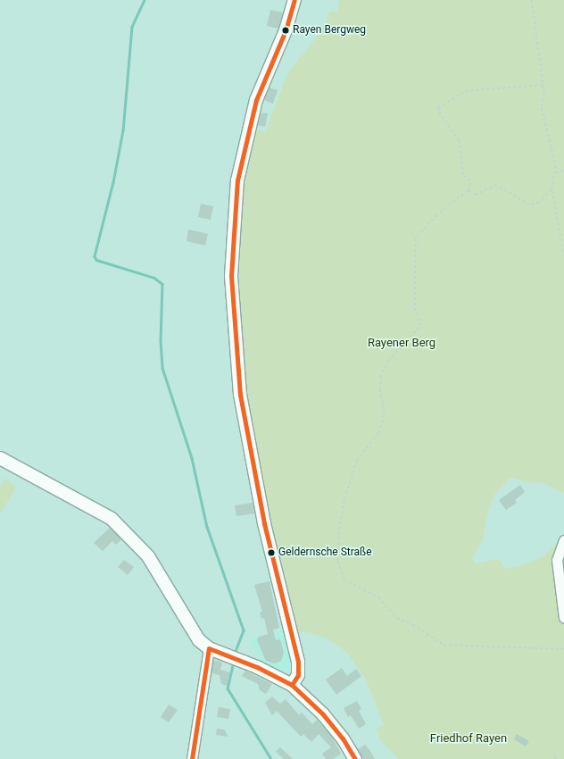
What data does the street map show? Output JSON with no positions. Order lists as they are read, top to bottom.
{
  "parks": ["Rayener Berg", "Friedhof Rayen"],
  "places": ["Rayen Bergweg", "Geldernsche Straße"]
}
